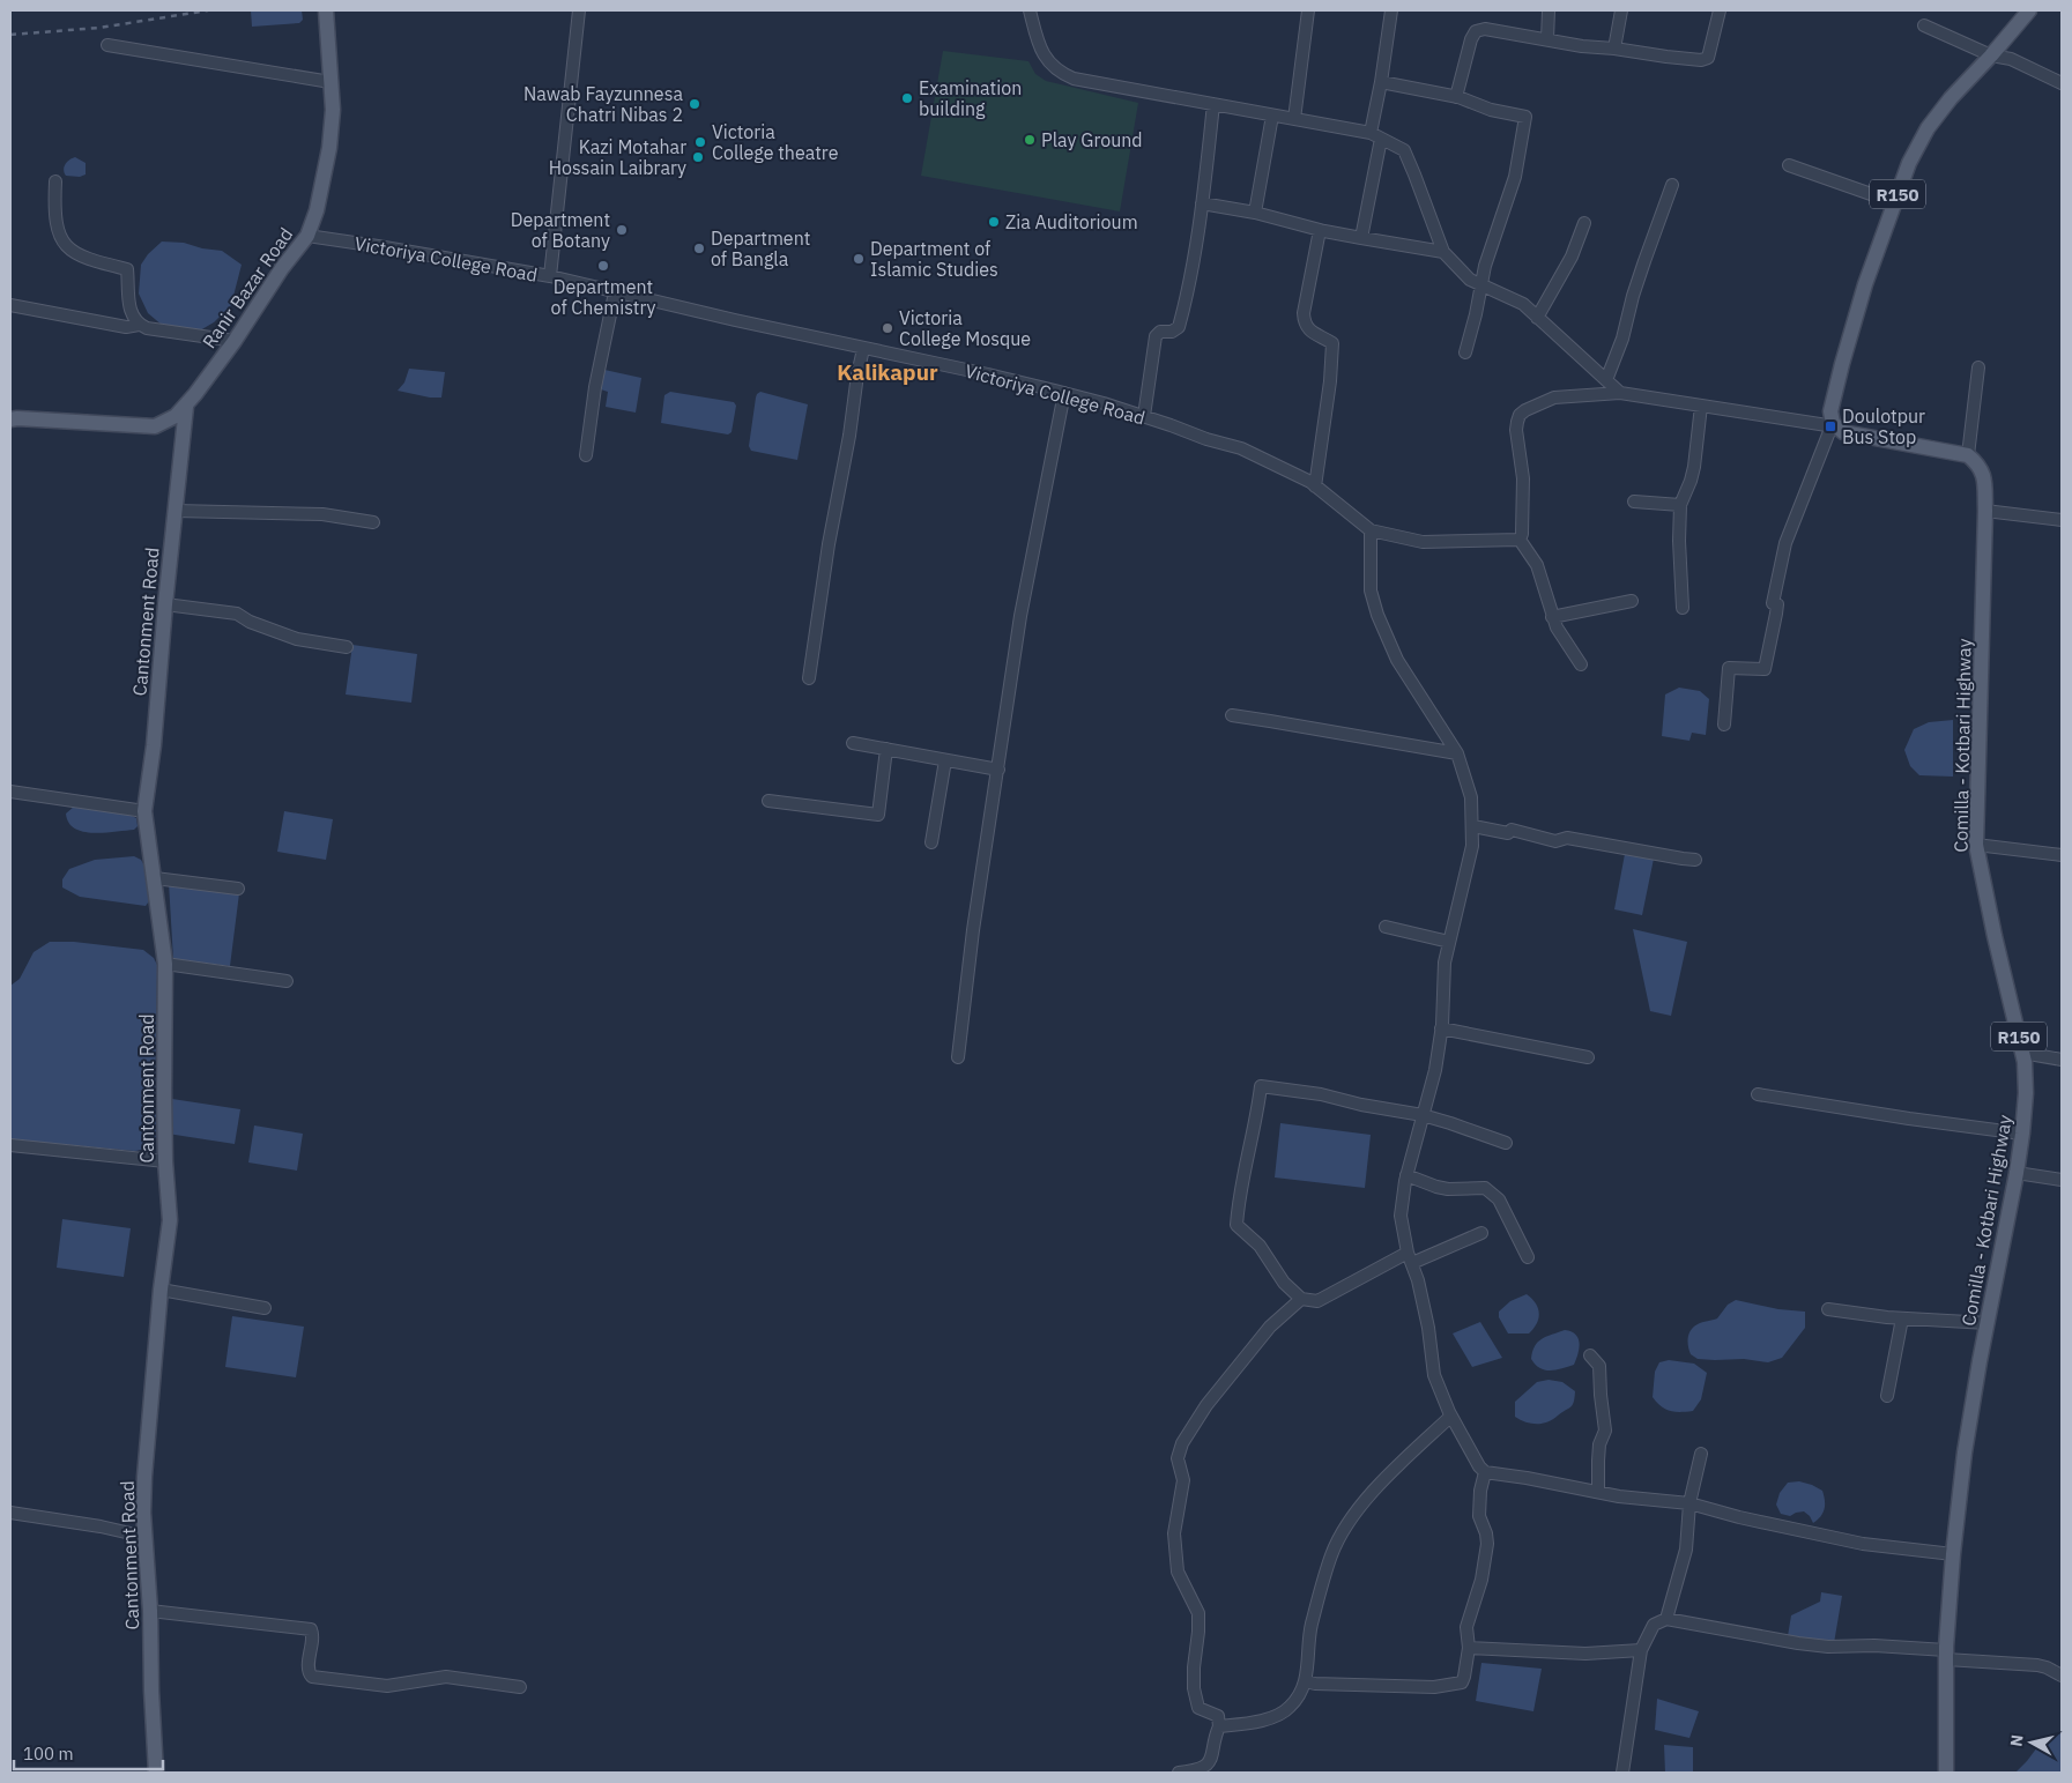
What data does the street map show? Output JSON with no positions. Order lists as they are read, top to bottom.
{
  "streets": {
    "main road": [
      "R150",
      "Ranir Bazar Road",
      "Cantonment Road",
      "Comilla - Kotbari Highway"
    ],
    "street": ["Victoriya College Road"]
  },
  "crossings": [
    ["Victoriya College Road", "Ranir Bazar Road"],
    ["Ranir Bazar Road", "Cantonment Road"]
  ],
  "districts": ["Kalikapur"],
  "places": {
    "other": [
      "Examination building",
      "Nawab Fayzunnesa Chatri Nibas 2",
      "Play Ground",
      "Victoria College theatre",
      "Kazi Motahar Hossain Laibrary",
      "Zia Auditorioum",
      "Department of Botany",
      "Department of Bangla",
      "Department of Islamic Studies",
      "Department of Chemistry",
      "Victoria College Mosque"
    ],
    "transit": ["Doulotpur Bus Stop"]
  },
  "scale_bar": "100 m",
  "north": "left"
}
